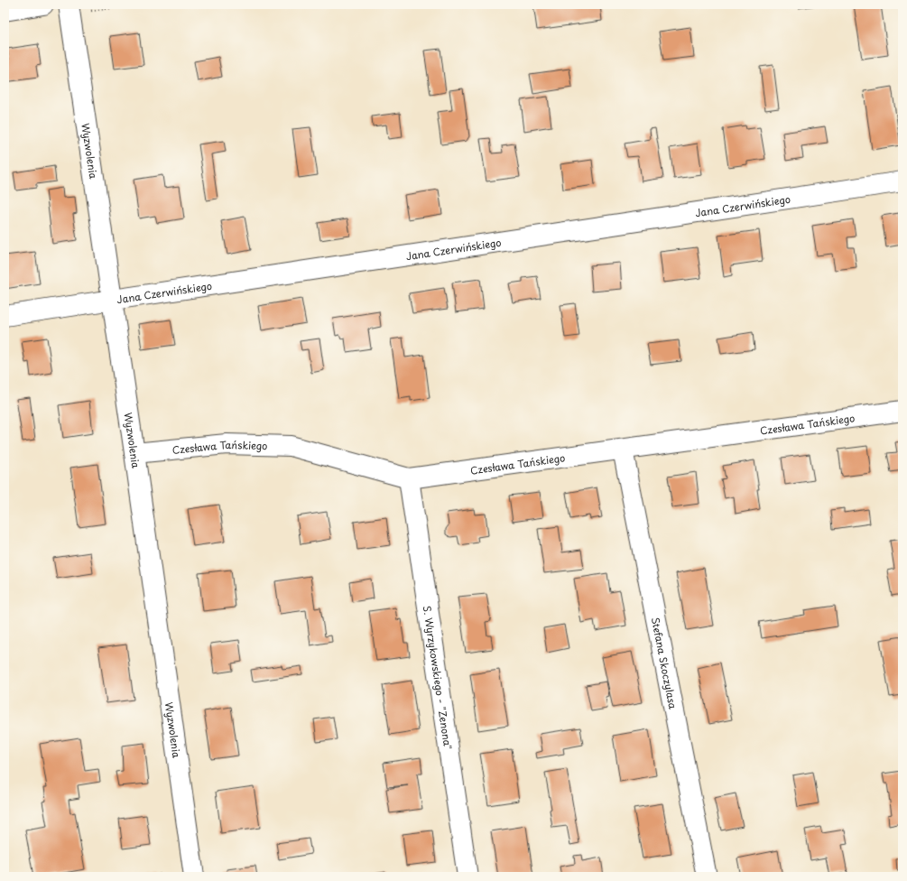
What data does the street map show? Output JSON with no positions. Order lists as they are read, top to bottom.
{
  "streets": {
    "street": [
      "Wyzwolenia",
      "Jana Czerwińskiego",
      "Czesława Tańskiego",
      "Stefana Skoczylasa",
      "S. Wyrzykowskiego - \"Zenona\""
    ]
  },
  "crossings": [
    ["Wyzwolenia", "Jana Czerwińskiego"],
    ["Wyzwolenia", "Czesława Tańskiego"],
    ["Czesława Tańskiego", "Stefana Skoczylasa"],
    ["Czesława Tańskiego", "S. Wyrzykowskiego - \"Zenona\""]
  ]
}
